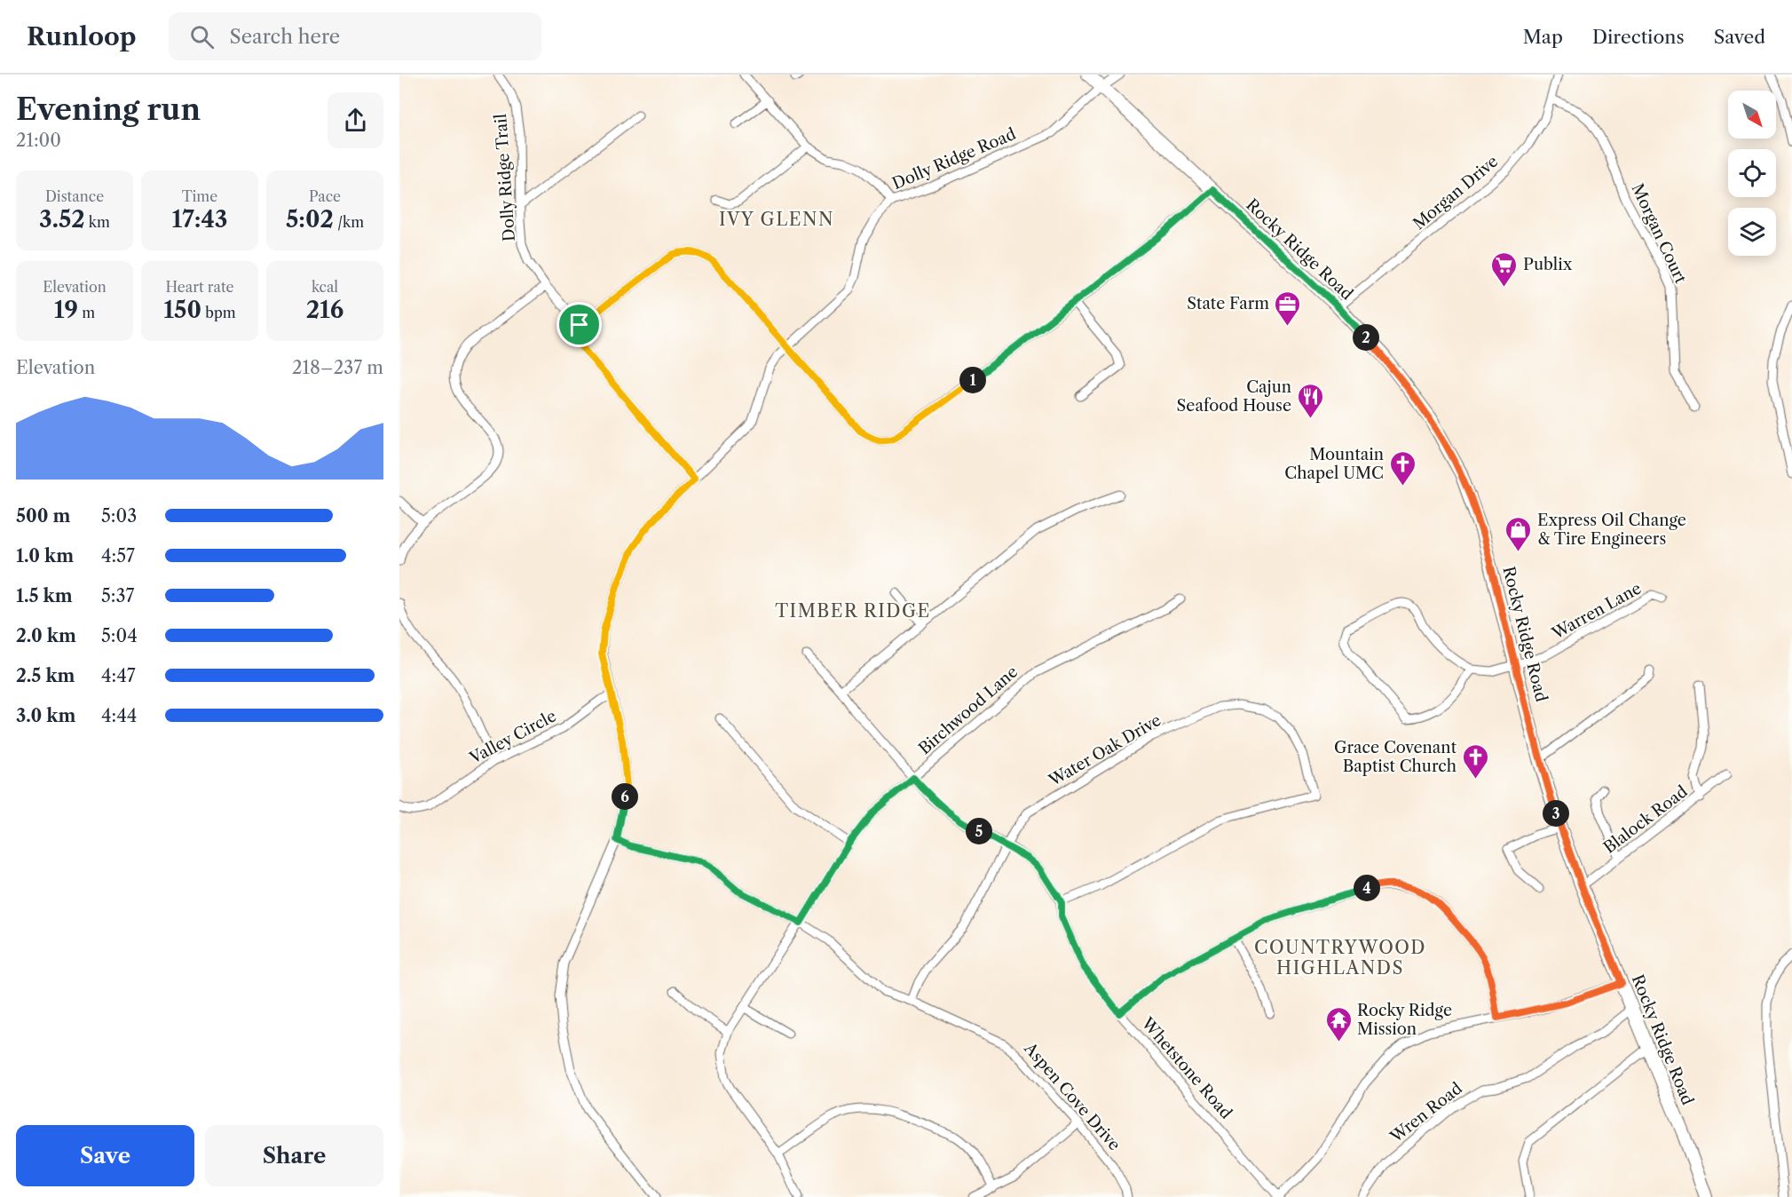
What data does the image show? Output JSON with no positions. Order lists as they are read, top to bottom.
{
  "streets": {
    "main road": ["Rocky Ridge Road"],
    "street": [
      "Dolly Ridge Road",
      "Dolly Ridge Trail",
      "Morgan Drive",
      "Morgan Court",
      "Warren Lane",
      "Birchwood Lane",
      "Valley Circle",
      "Water Oak Drive",
      "Blalock Road",
      "Whetstone Road",
      "Aspen Cove Drive",
      "Wren Road"
    ]
  },
  "crossings": [
    ["Dolly Ridge Road", "Dolly Ridge Trail"],
    ["Dolly Ridge Road", "Rocky Ridge Road"],
    ["Dolly Ridge Road", "Valley Circle"],
    ["Dolly Ridge Road", "Aspen Cove Drive"],
    ["Morgan Drive", "Morgan Court"],
    ["Morgan Drive", "Rocky Ridge Road"],
    ["Rocky Ridge Road", "Warren Lane"],
    ["Rocky Ridge Road", "Blalock Road"],
    ["Rocky Ridge Road", "Wren Road"],
    ["Birchwood Lane", "Whetstone Road"],
    ["Birchwood Lane", "Aspen Cove Drive"],
    ["Water Oak Drive", "Whetstone Road"],
    ["Water Oak Drive", "Aspen Cove Drive"]
  ],
  "districts": ["IVY GLENN", "TIMBER RIDGE", "COUNTRYWOOD HIGHLANDS"],
  "places": {
    "supermarket": ["Publix"],
    "office": ["State Farm"],
    "restaurant": ["Cajun Seafood House"],
    "church": ["Mountain Chapel UMC", "Grace Covenant Baptist Church"],
    "shop": ["Express Oil Change & Tire Engineers"],
    "temple": ["Rocky Ridge Mission"]
  },
  "north": "bottom right",
  "page": {
    "header": "Runloop",
    "search": "Search here",
    "nav": ["Map", "Directions", "Saved"],
    "heading": ["Evening run", "21:00"],
    "stats": [
      ["Distance", "3.52 km"],
      ["Time", "17:43"],
      ["Pace", "5:02 /km"],
      ["Elevation", "19 m"],
      ["Heart rate", "150 bpm"],
      ["kcal", "216"]
    ],
    "pins": [
      "2",
      "1",
      "6",
      "3",
      "5",
      "4"
    ],
    "chart": ["Elevation", "218–237 m"],
    "list": [
      {
        "name": "500 m",
        "note": "5:03"
      },
      {
        "name": "1.0 km",
        "note": "4:57"
      },
      {
        "name": "1.5 km",
        "note": "5:37"
      },
      {
        "name": "2.0 km",
        "note": "5:04"
      },
      {
        "name": "2.5 km",
        "note": "4:47"
      },
      {
        "name": "3.0 km",
        "note": "4:44"
      }
    ],
    "buttons": ["Save", "Share"]
  }
}
